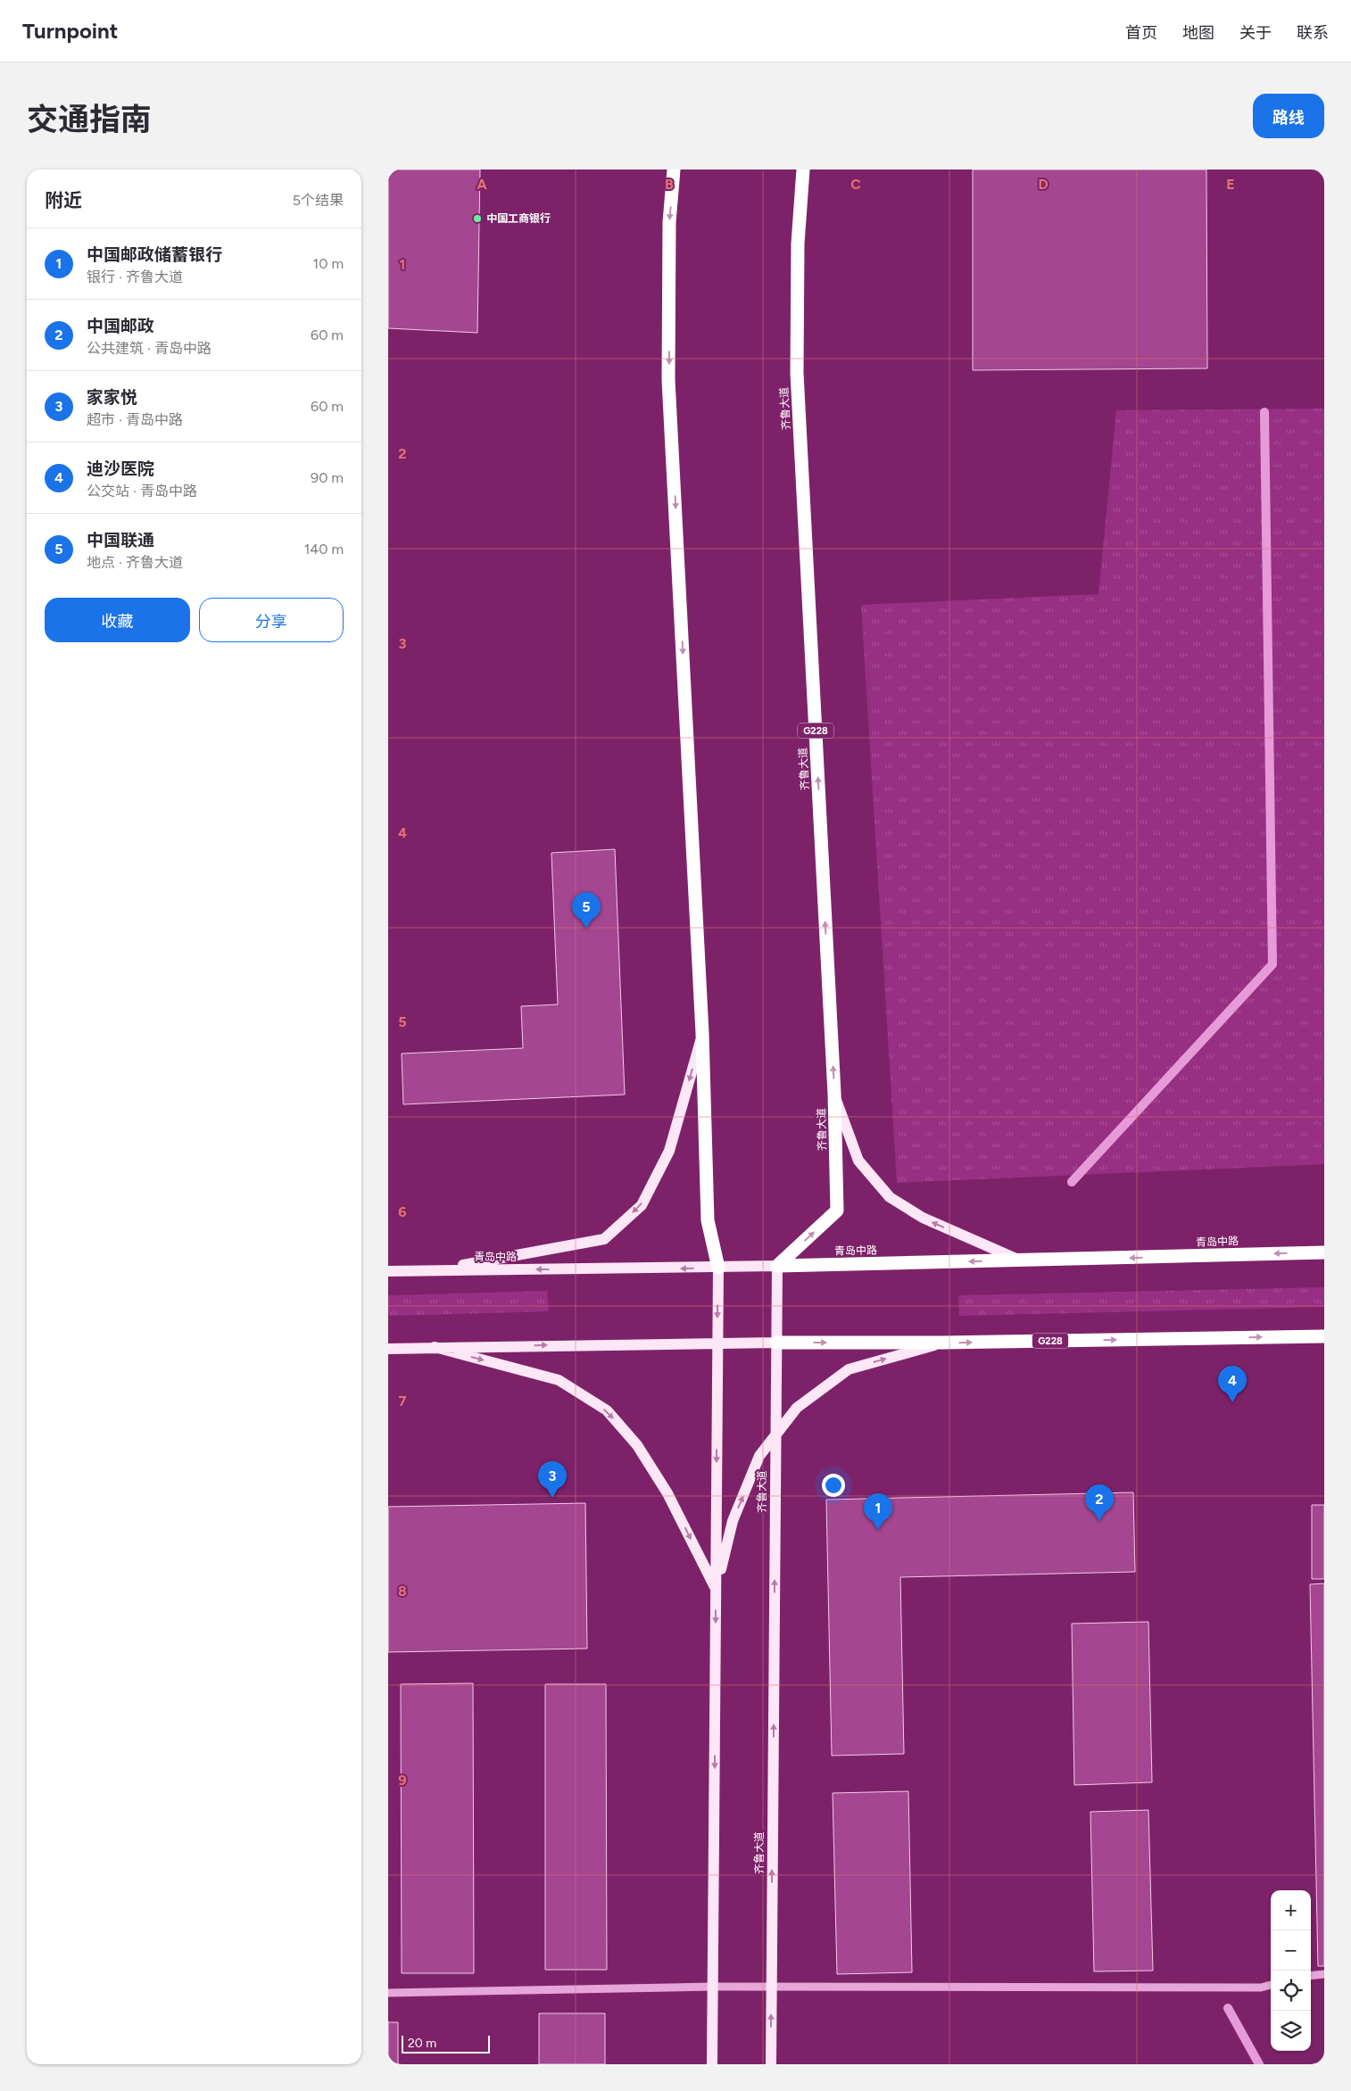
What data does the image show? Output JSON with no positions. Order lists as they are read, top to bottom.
{
  "streets": {
    "highway": ["齐鲁大道", "G228", "青岛中路"]
  },
  "crossings": [
    ["齐鲁大道", "G228"],
    ["齐鲁大道", "青岛中路"]
  ],
  "one_way": ["齐鲁大道"],
  "places": ["中国工商银行"],
  "scale_bar": "20 m",
  "page": {
    "header": "Turnpoint",
    "nav": [
      "首页",
      "地图",
      "关于",
      "联系"
    ],
    "title": "交通指南",
    "buttons": [
      "路线",
      ["收藏", "分享"]
    ],
    "heading": ["附近", "5个结果"],
    "list": [
      {
        "mark": "1",
        "name": "中国邮政储蓄银行",
        "note": "银行 · 齐鲁大道",
        "value": "10 m"
      },
      {
        "mark": "2",
        "name": "中国邮政",
        "note": "公共建筑 · 青岛中路",
        "value": "60 m"
      },
      {
        "mark": "3",
        "name": "家家悦",
        "note": "超市 · 青岛中路",
        "value": "60 m"
      },
      {
        "mark": "4",
        "name": "迪沙医院",
        "note": "公交站 · 青岛中路",
        "value": "90 m"
      },
      {
        "mark": "5",
        "name": "中国联通",
        "note": "地点 · 齐鲁大道",
        "value": "140 m"
      }
    ],
    "pins": [
      "5",
      "4",
      "3",
      "2",
      "1"
    ],
    "map_buttons": ["+", "−"],
    "scale": "20 m"
  },
  "grid": {
    "columns": [
      "A",
      "B",
      "C",
      "D",
      "E"
    ],
    "rows": [
      "1",
      "2",
      "3",
      "4",
      "5",
      "6",
      "7",
      "8",
      "9"
    ]
  }
}
